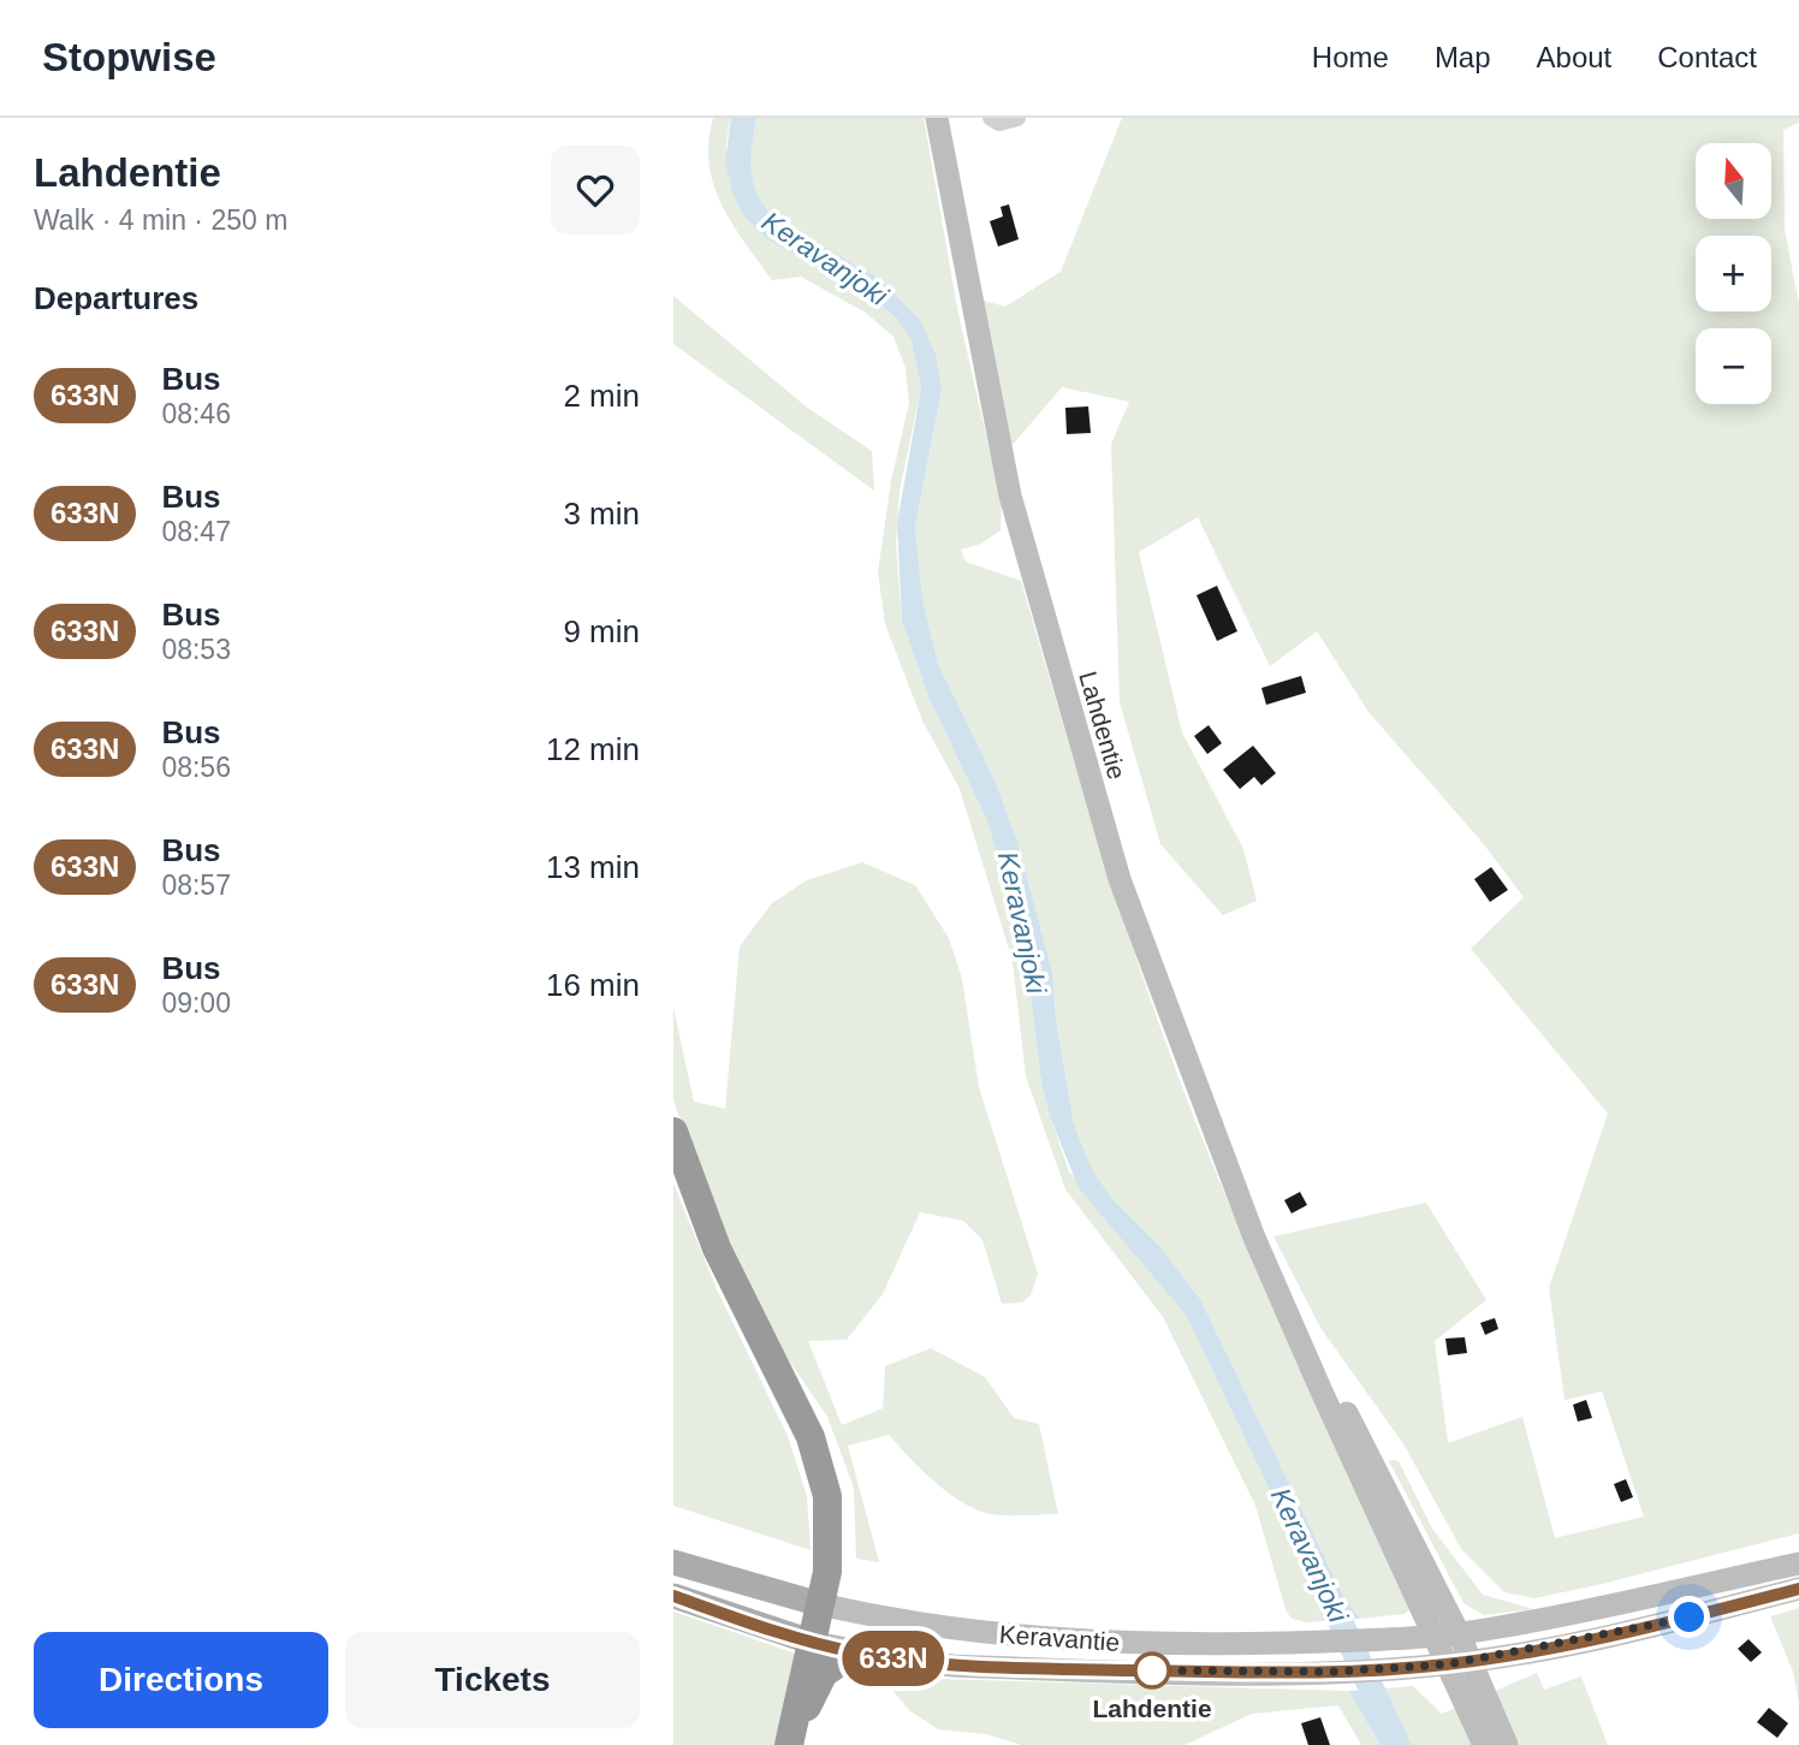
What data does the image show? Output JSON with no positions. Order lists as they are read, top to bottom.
{
  "streets": {
    "main road": ["Lahdentie", "Keravantie"]
  },
  "crossings": [
    ["Lahdentie", "Keravantie"]
  ],
  "water": ["Keravanjoki"],
  "places": ["Lahdentie"],
  "lines": ["bus line 633N"],
  "north": "top",
  "page": {
    "header": "Stopwise",
    "nav": [
      "Home",
      "Map",
      "About",
      "Contact"
    ],
    "heading": [
      ["Lahdentie", "Walk · 4 min · 250 m"],
      "Departures"
    ],
    "on_map": "633N",
    "map_buttons": ["+", "−"],
    "list": [
      {
        "mark": "633N",
        "name": "Bus",
        "note": "08:46",
        "value": "2 min"
      },
      {
        "mark": "633N",
        "name": "Bus",
        "note": "08:47",
        "value": "3 min"
      },
      {
        "mark": "633N",
        "name": "Bus",
        "note": "08:53",
        "value": "9 min"
      },
      {
        "mark": "633N",
        "name": "Bus",
        "note": "08:56",
        "value": "12 min"
      },
      {
        "mark": "633N",
        "name": "Bus",
        "note": "08:57",
        "value": "13 min"
      },
      {
        "mark": "633N",
        "name": "Bus",
        "note": "09:00",
        "value": "16 min"
      }
    ],
    "buttons": ["Directions", "Tickets"]
  }
}
